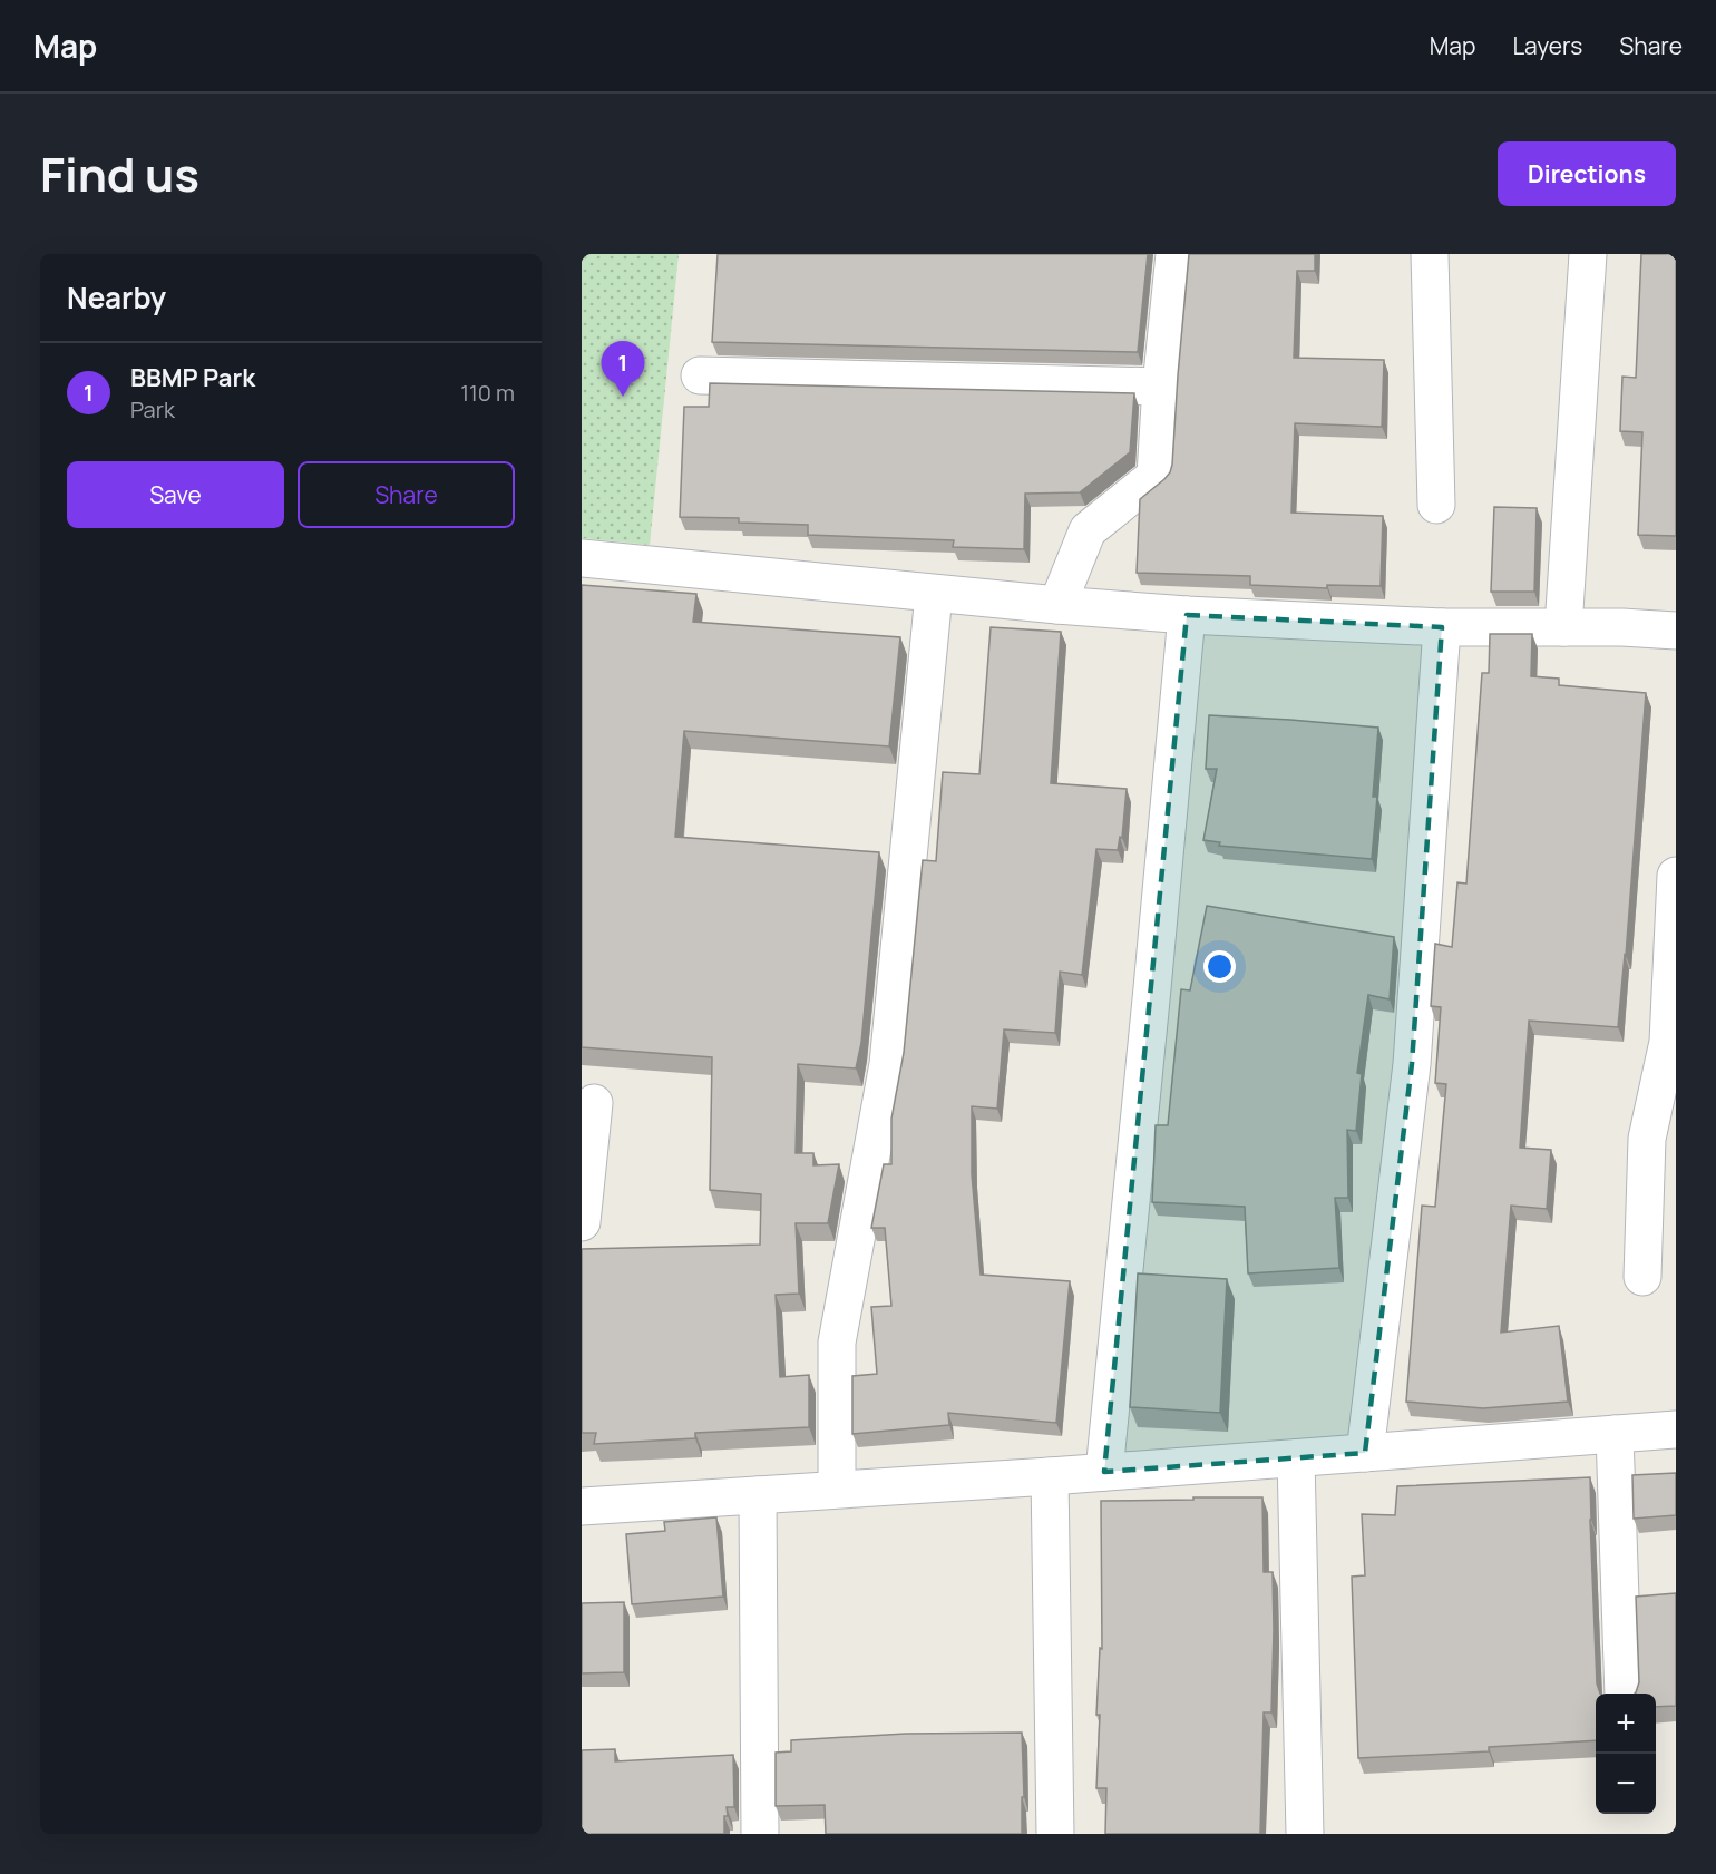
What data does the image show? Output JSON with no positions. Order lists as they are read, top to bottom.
{
  "page": {
    "header": "Map",
    "nav": ["Map", "Layers", "Share"],
    "title": "Find us",
    "buttons": [
      "Directions",
      ["Save", "Share"]
    ],
    "heading": "Nearby",
    "list": [
      {
        "mark": "1",
        "name": "BBMP Park",
        "note": "Park",
        "value": "110 m"
      }
    ],
    "pins": "1",
    "map_buttons": ["+", "−"]
  }
}
